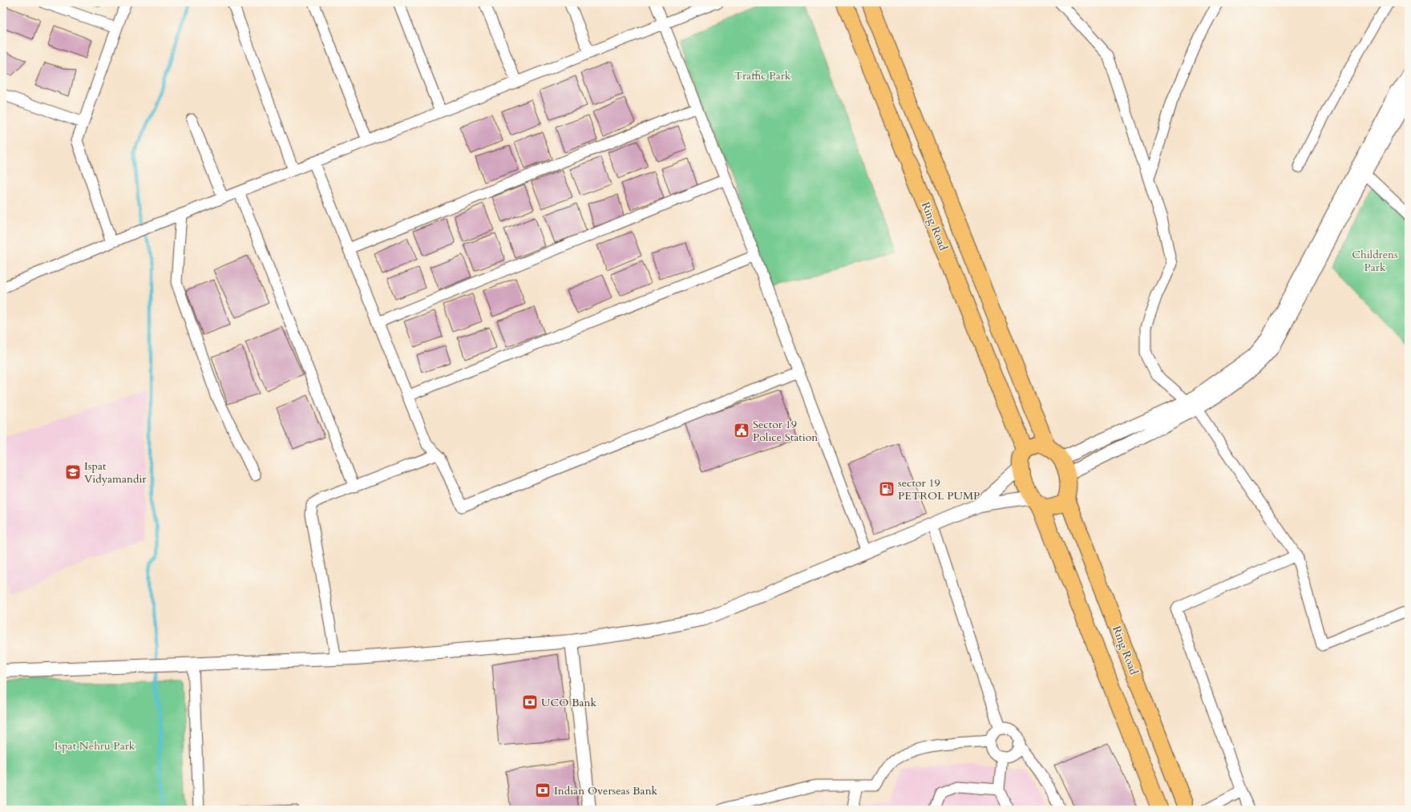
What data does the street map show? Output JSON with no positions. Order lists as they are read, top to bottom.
{
  "streets": {
    "main road": ["Ring Road"]
  },
  "parks": ["Traffic Park", "Childrens Park", "Ispat Nehru Park"],
  "places": {
    "public building": ["Sector 19 Police Station"],
    "school or university": ["Ispat Vidyamandir"],
    "fuel station": ["sector 19 PETROL PUMP"],
    "bank": ["UCO Bank", "Indian Overseas Bank"]
  }
}
